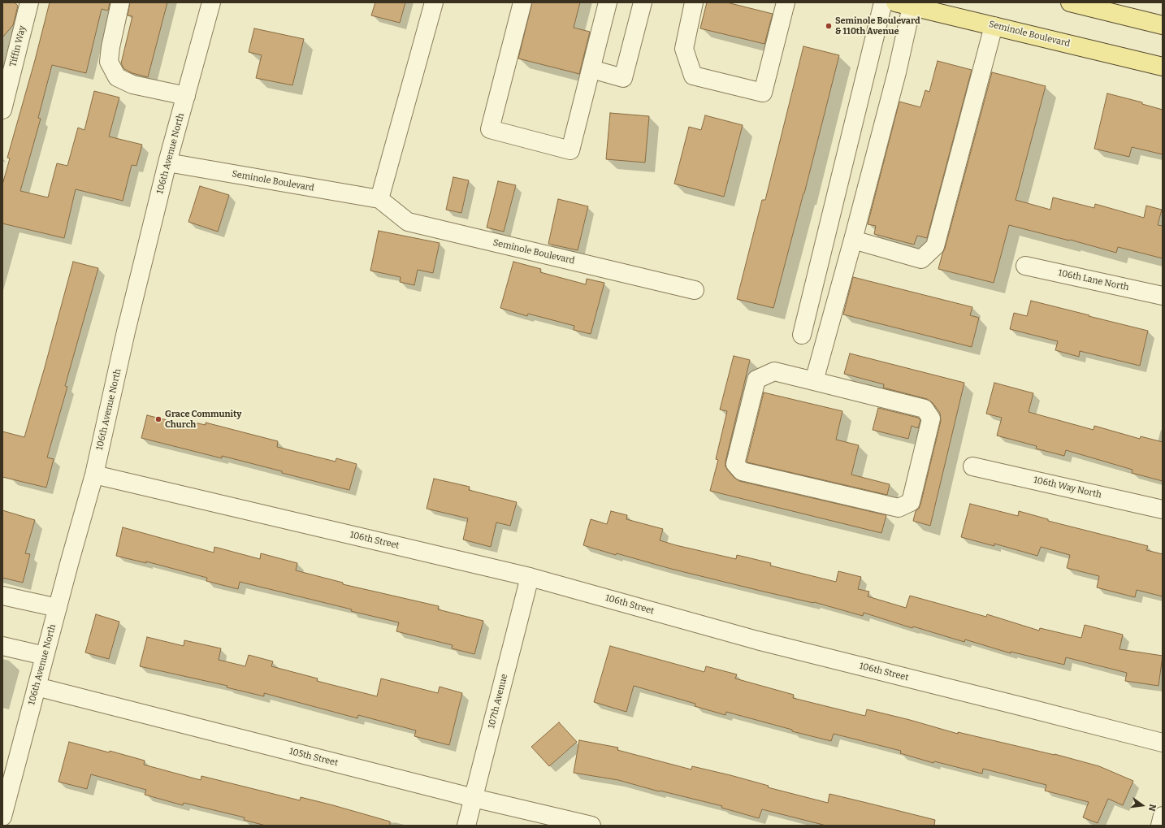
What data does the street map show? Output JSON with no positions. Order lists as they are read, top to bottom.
{
  "streets": {
    "main road": ["Seminole Boulevard"],
    "street": [
      "Tiffin Way",
      "106th Avenue North",
      "106th Lane North",
      "106th Way North",
      "106th Street",
      "107th Avenue",
      "105th Street"
    ]
  },
  "crossings": [
    ["Seminole Boulevard", "106th Avenue North"],
    ["106th Avenue North", "106th Street"],
    ["106th Avenue North", "105th Street"],
    ["106th Street", "107th Avenue"],
    ["107th Avenue", "105th Street"]
  ],
  "places": ["Seminole Boulevard & 110th Avenue", "Grace Community Church"],
  "north": "right"
}
